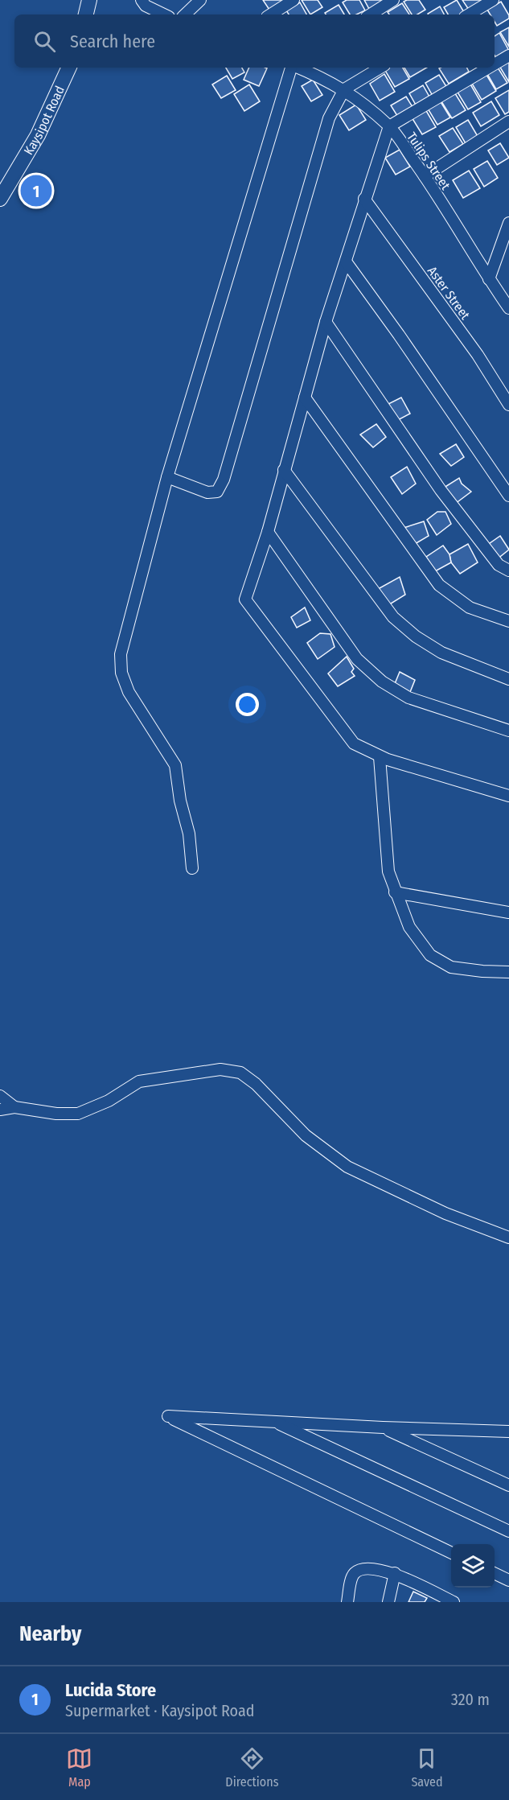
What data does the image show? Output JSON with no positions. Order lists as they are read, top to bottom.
{
  "streets": {
    "street": ["Kaysipot Road", "Tulips Street", "Aster Street"]
  },
  "page": {
    "search": "Search here",
    "pins": "1",
    "heading": "Nearby",
    "list": [
      {
        "mark": "1",
        "name": "Lucida Store",
        "note": "Supermarket · Kaysipot Road",
        "value": "320 m"
      }
    ],
    "nav": ["Map", "Directions", "Saved"]
  }
}
